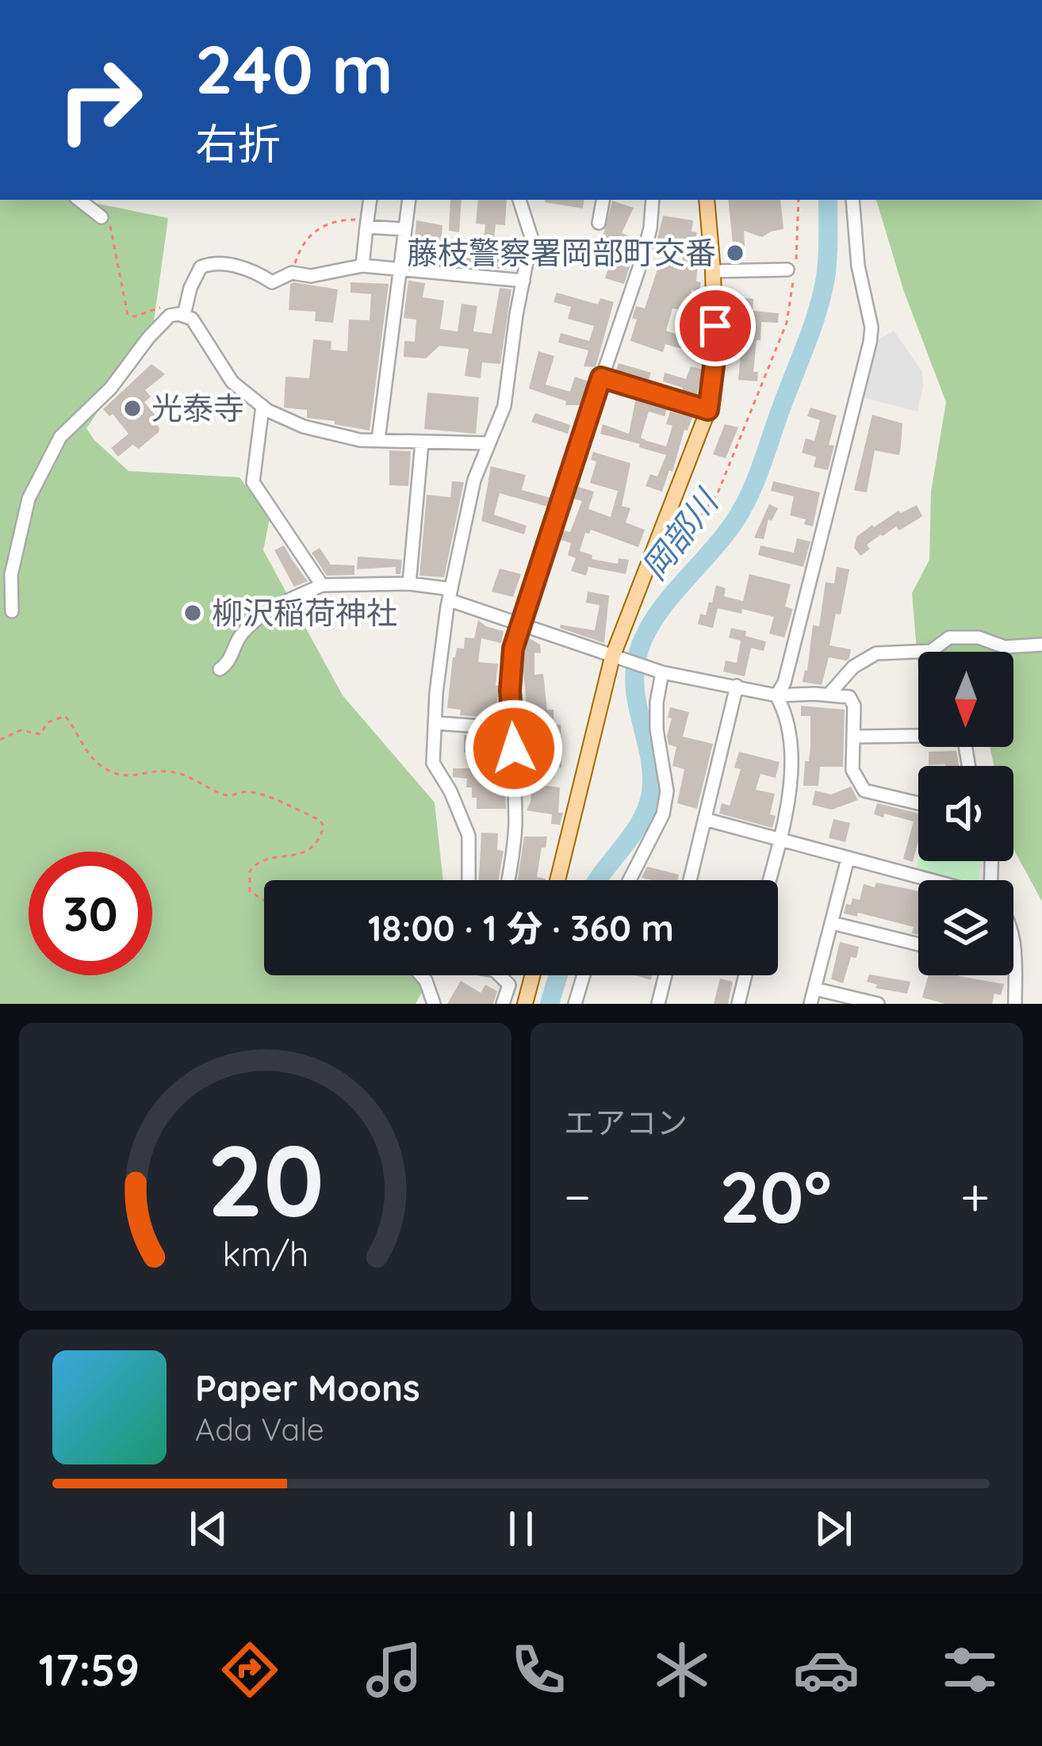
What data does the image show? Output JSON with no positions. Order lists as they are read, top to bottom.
{
  "water": ["岡部川"],
  "places": ["藤枝警察署岡部町交番", "光泰寺", "柳沢稲荷神社"],
  "north": "bottom",
  "page": {
    "turn": ["240 m", "右折"],
    "limit": "30",
    "trip": "18:00 · 1 分 · 360 m",
    "tile": "エアコン",
    "heat": ["−", "20°", "+"],
    "song": ["Paper Moons", "Ada Vale"],
    "tabs": "17:59",
    "gauge": ["20", "km/h"]
  }
}
